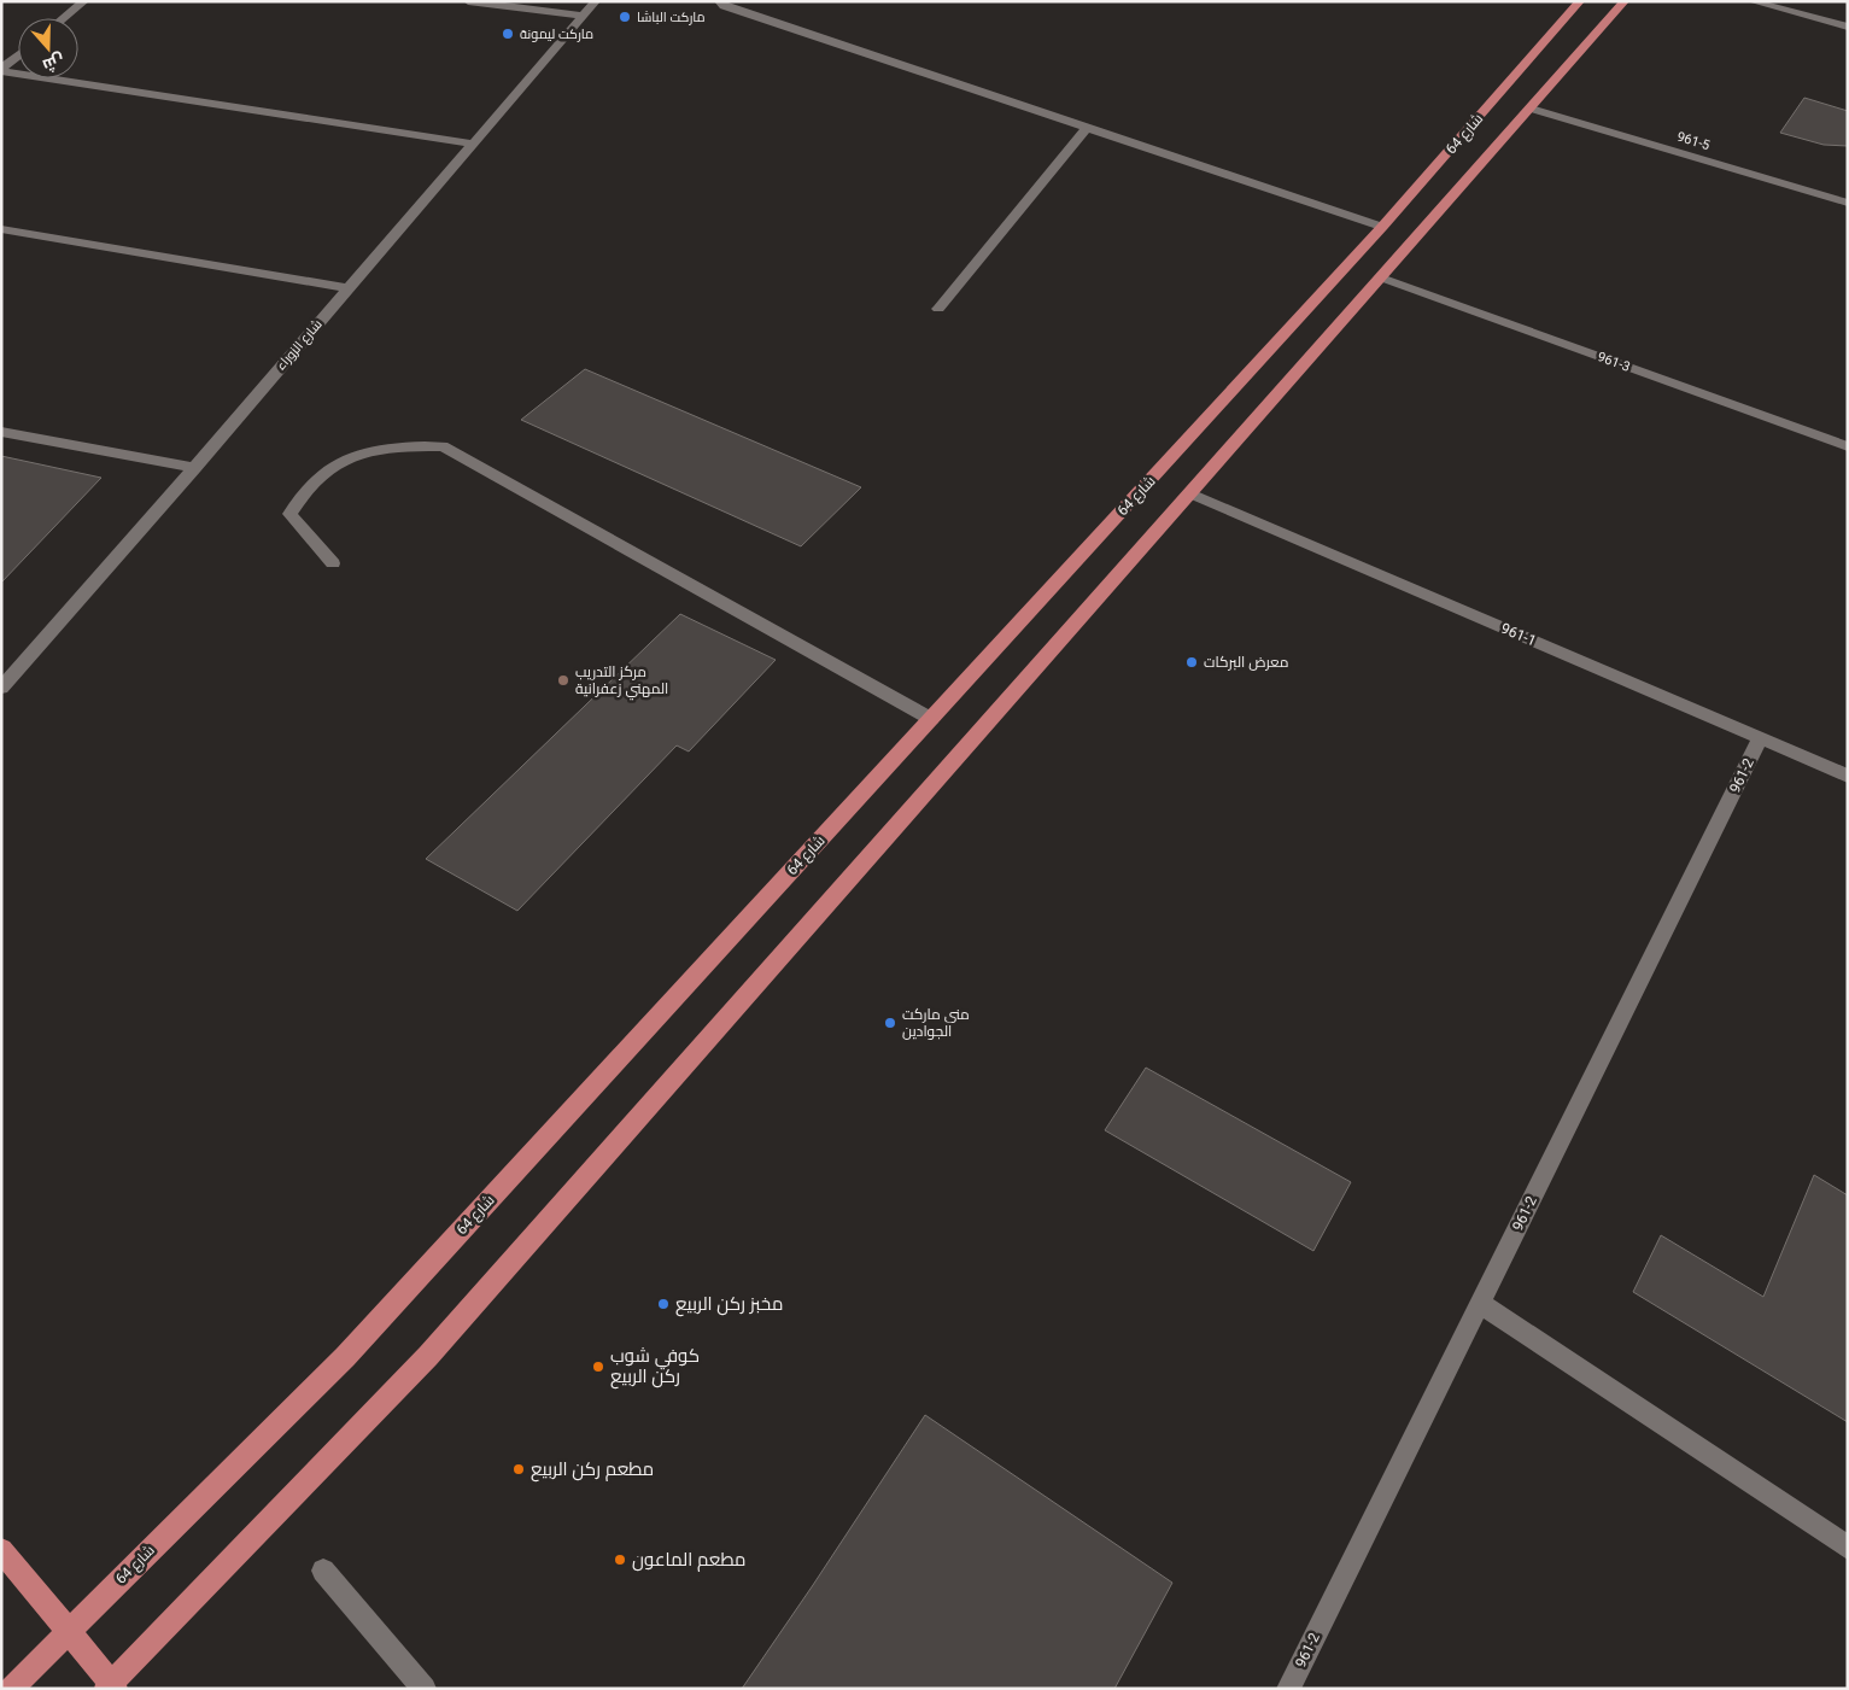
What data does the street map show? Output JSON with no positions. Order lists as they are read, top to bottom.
{
  "streets": {
    "main road": ["شارع 64"],
    "street": [
      "961-5",
      "شارع الزوراء",
      "961-3",
      "961-1",
      "961-2"
    ]
  },
  "crossings": [
    ["961-1", "961-2"]
  ],
  "places": [
    "ماركت الباشا",
    "ماركت ليمونة",
    "معرض البركات",
    "مركز التدريب المهني زعفرانية",
    "مني ماركت الجوادين",
    "مخبز ركن الربيع",
    "كوفي شوب ركن الربيع",
    "مطعم ركن الربيع",
    "مطعم الماعون"
  ],
  "north": "bottom"
}
